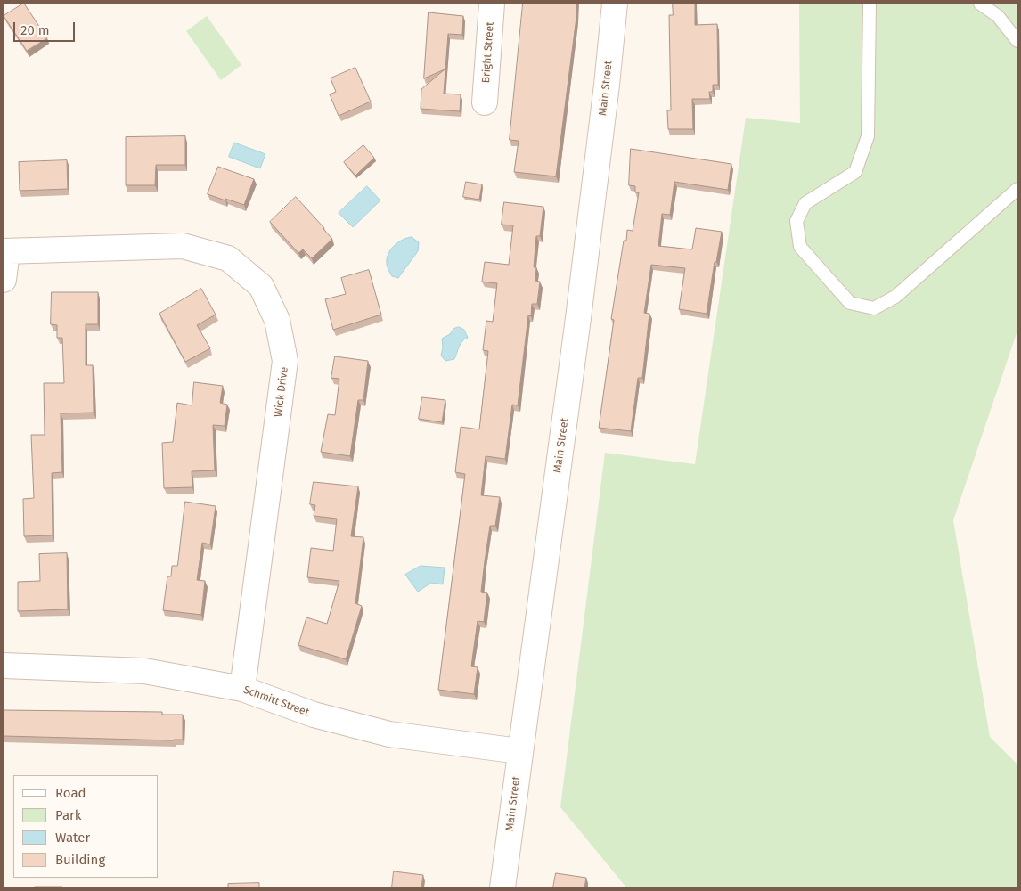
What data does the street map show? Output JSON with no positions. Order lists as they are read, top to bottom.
{
  "streets": {
    "street": [
      "Bright Street",
      "Main Street",
      "Wick Drive",
      "Schmitt Street"
    ]
  },
  "crossings": [
    ["Main Street", "Schmitt Street"],
    ["Wick Drive", "Schmitt Street"]
  ],
  "legend": [
    "Road",
    "Park",
    "Water",
    "Building"
  ],
  "scale_bar": "20 m"
}
